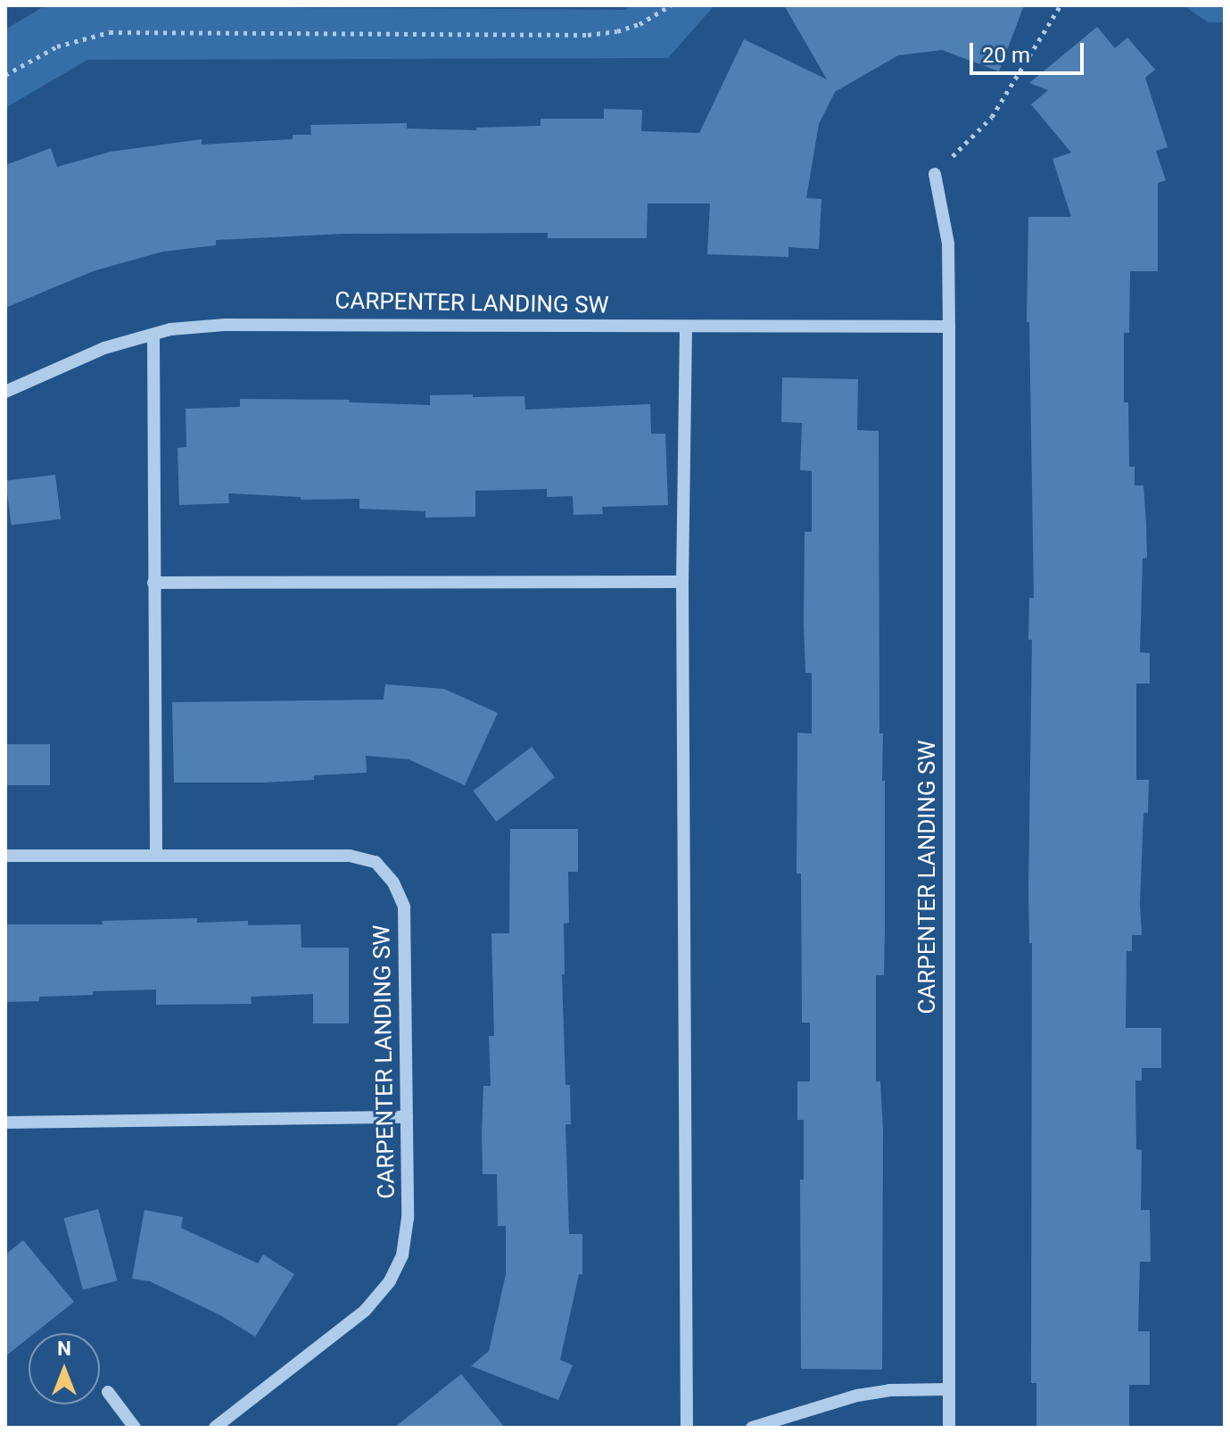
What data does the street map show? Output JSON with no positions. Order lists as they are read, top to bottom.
{
  "streets": {
    "street": ["CARPENTER LANDING SW"]
  },
  "scale_bar": "20 m",
  "north": "top"
}
